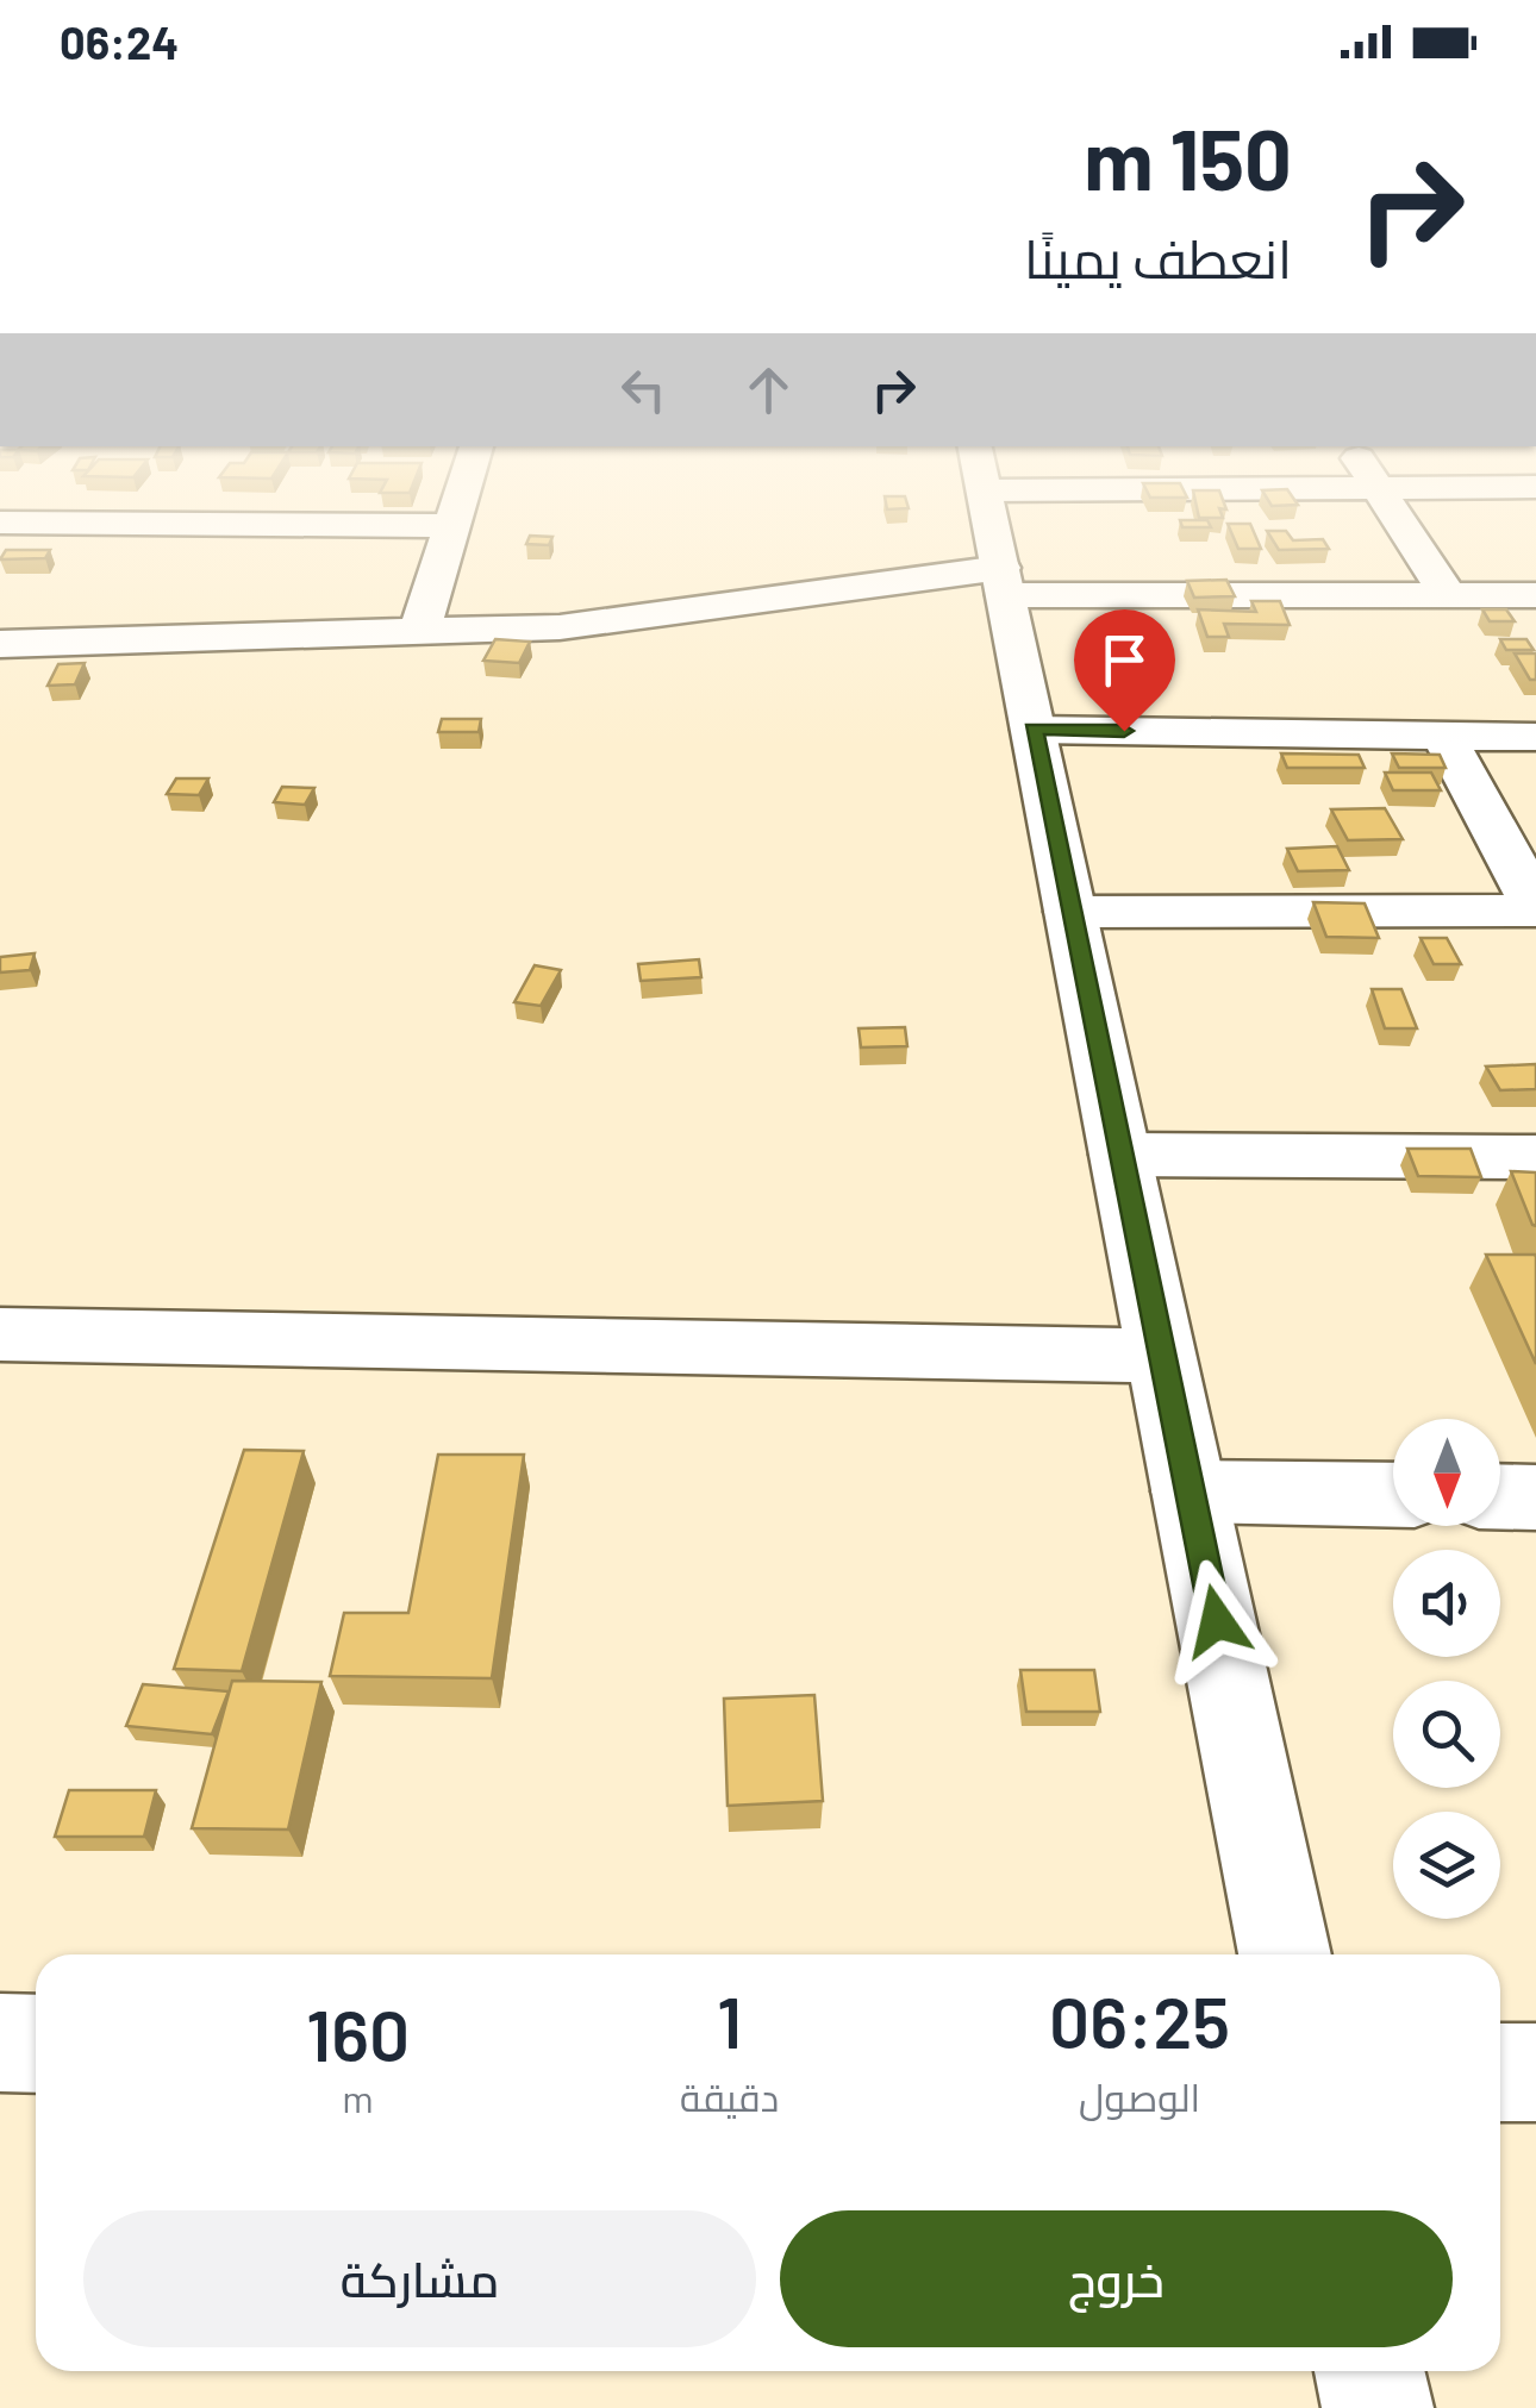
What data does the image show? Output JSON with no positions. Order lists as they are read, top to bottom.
{
  "north": "bottom",
  "page": {
    "status": "06:24",
    "turn": ["150 m", "انعطف يمينًا"],
    "eta": [
      "06:25",
      "الوصول",
      "1",
      "دقيقة",
      "160",
      "m"
    ],
    "buttons": ["خروج", "مشاركة"]
  }
}
